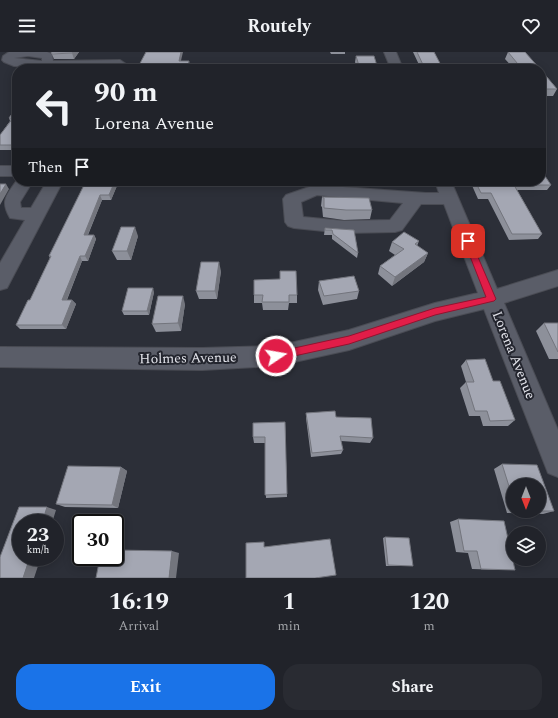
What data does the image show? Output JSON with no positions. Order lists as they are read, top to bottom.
{
  "streets": {
    "street": ["Lorena Avenue", "Holmes Avenue"]
  },
  "crossings": [
    ["Lorena Avenue", "Holmes Avenue"]
  ],
  "north": "bottom",
  "page": {
    "header": "Routely",
    "turn": ["90 m", "Lorena Avenue"],
    "then": "Then",
    "speed": "23 km/h",
    "limit": "30",
    "eta": [
      "16:19",
      "Arrival",
      "1",
      "min",
      "120",
      "m"
    ],
    "buttons": ["Exit", "Share"]
  }
}
